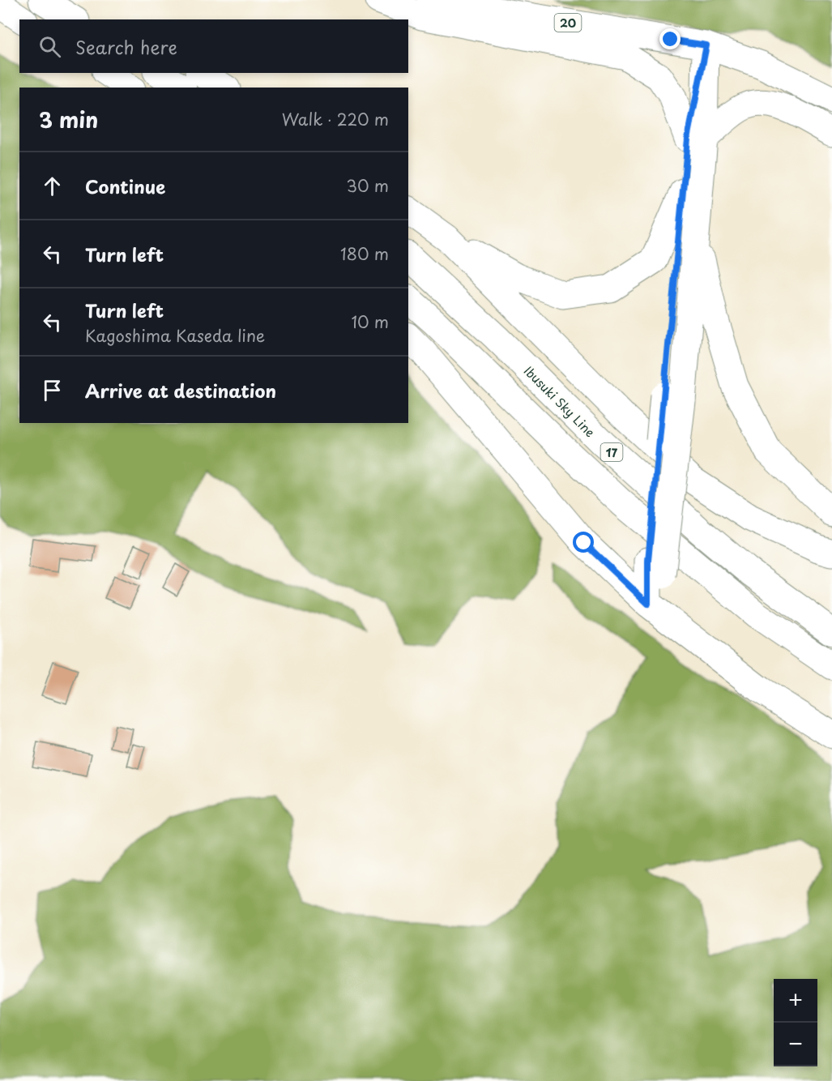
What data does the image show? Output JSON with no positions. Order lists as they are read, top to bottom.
{
  "streets": {
    "main road": ["20", "Ibusuki Sky Line", "17"]
  },
  "page": {
    "search": "Search here",
    "heading": ["3 min", "Walk · 220 m"],
    "list": [
      ["Continue", "30 m"],
      ["Turn left", "180 m"],
      ["Turn left", "Kagoshima Kaseda line", "10 m"],
      "Arrive at destination"
    ],
    "map_buttons": ["+", "−"]
  }
}
